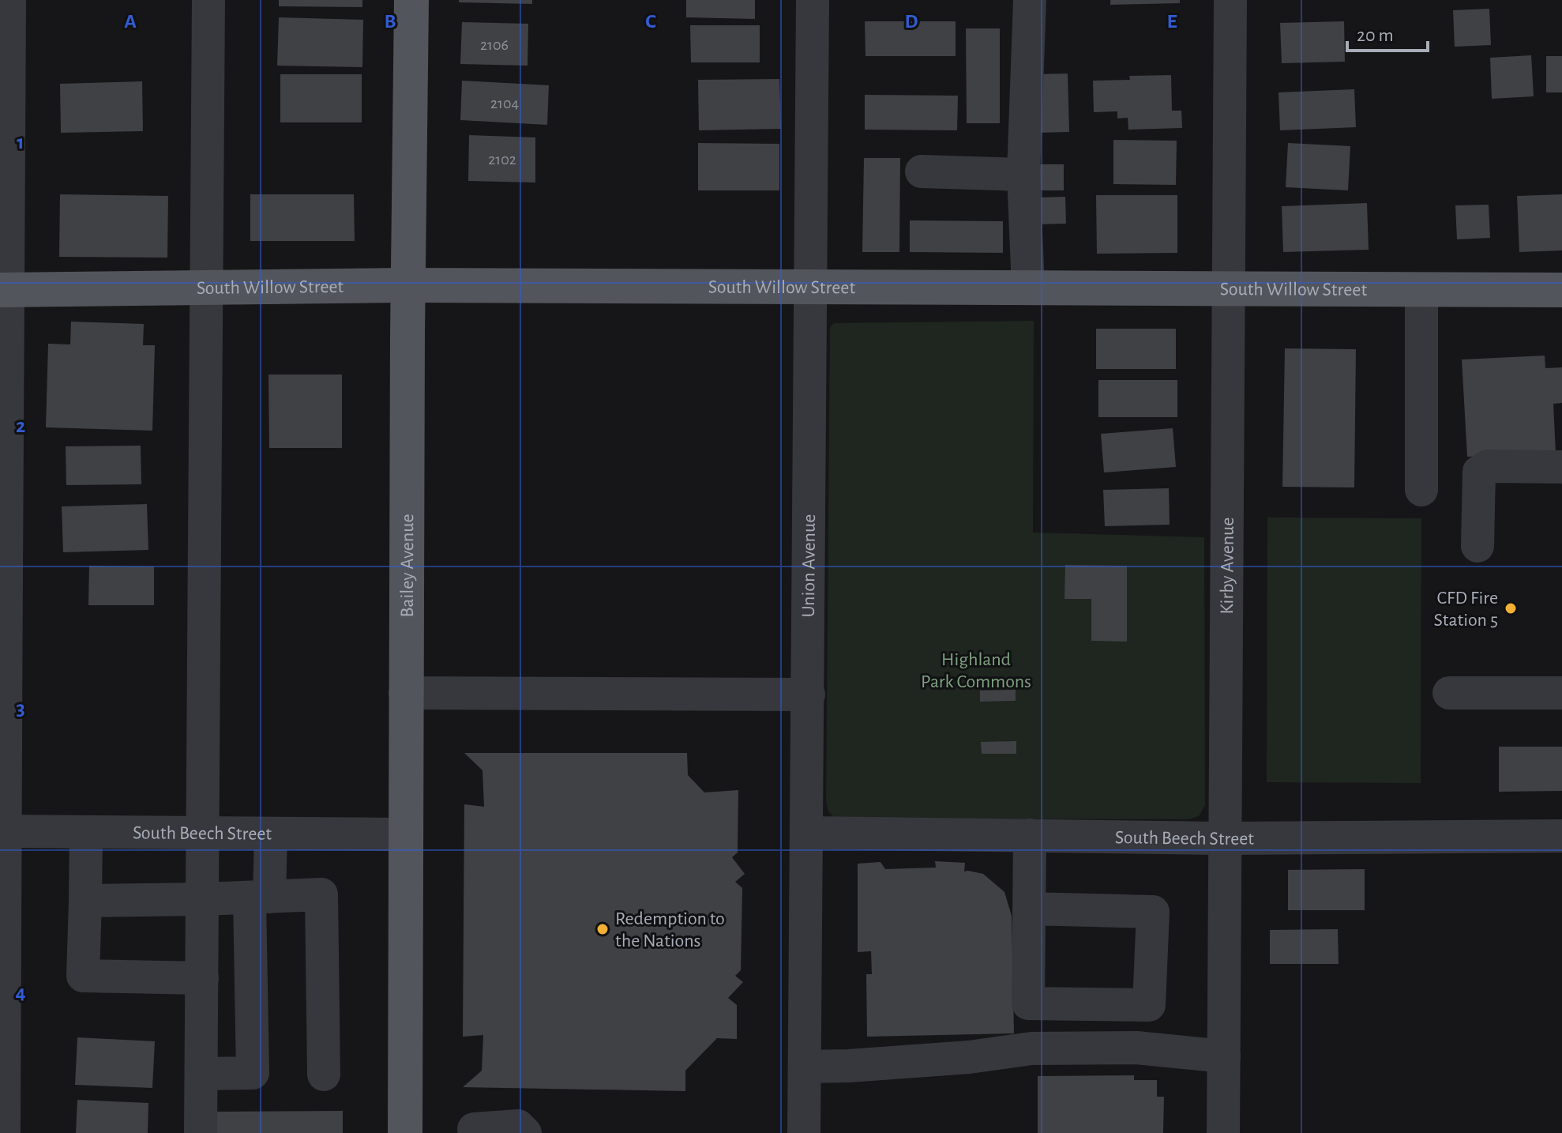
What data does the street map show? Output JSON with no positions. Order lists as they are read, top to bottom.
{
  "streets": {
    "main road": ["South Willow Street", "Bailey Avenue"],
    "street": ["Union Avenue", "Kirby Avenue", "South Beech Street"]
  },
  "crossings": [
    ["South Willow Street", "Bailey Avenue"],
    ["South Willow Street", "Union Avenue"],
    ["South Willow Street", "Kirby Avenue"],
    ["Bailey Avenue", "South Beech Street"],
    ["Union Avenue", "South Beech Street"],
    ["Kirby Avenue", "South Beech Street"]
  ],
  "parks": ["Highland Park Commons"],
  "places": ["CFD Fire Station 5", "Redemption to the Nations"],
  "house_numbers": ["2106", "2104", "2102"],
  "scale_bar": "20 m",
  "grid": {
    "columns": [
      "A",
      "B",
      "C",
      "D",
      "E"
    ],
    "rows": [
      "1",
      "2",
      "3",
      "4"
    ]
  }
}
